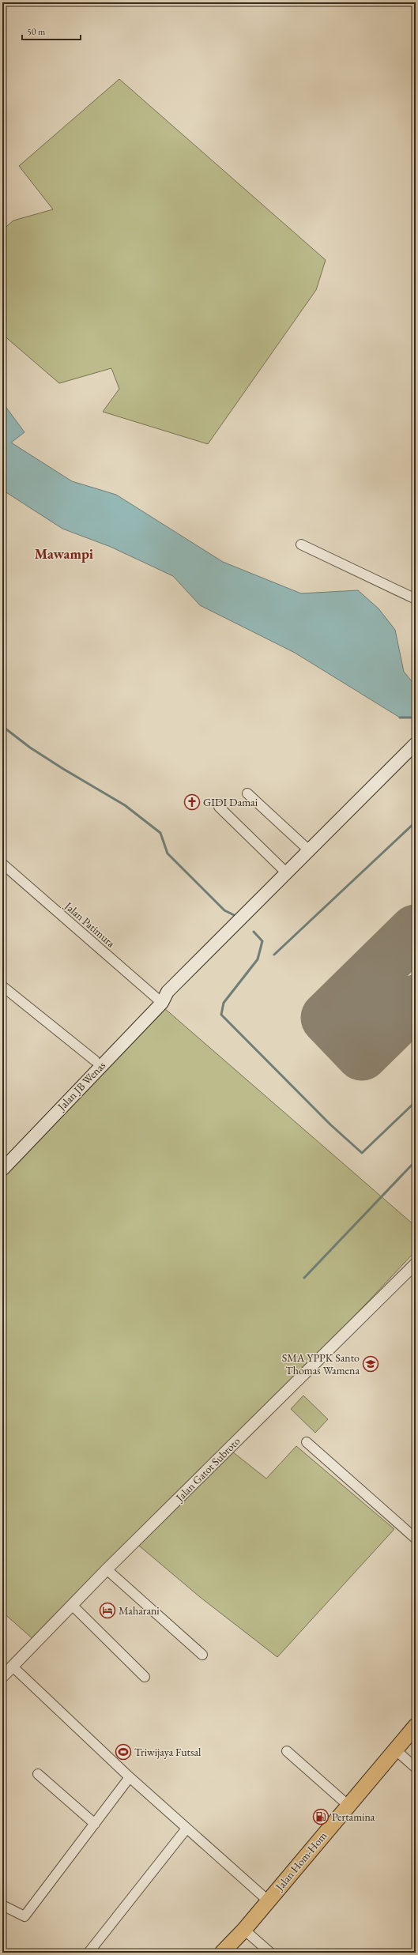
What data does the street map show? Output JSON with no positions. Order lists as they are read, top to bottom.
{
  "streets": {
    "highway": ["Jalan Hom-Hom"],
    "main road": ["Jalan JB Wenas"],
    "street": ["Jalan Patimura", "Jalan Gatot Subroto"]
  },
  "crossings": [
    ["Jalan Patimura", "Jalan JB Wenas"]
  ],
  "districts": ["Mawampi"],
  "places": {
    "church": ["GIDI Damai"],
    "school or university": ["SMA YPPK Santo Thomas Wamena"],
    "hotel": ["Maharani"],
    "sports": ["Triwijaya Futsal"],
    "fuel station": ["Pertamina"]
  },
  "scale_bar": "50 m"
}
